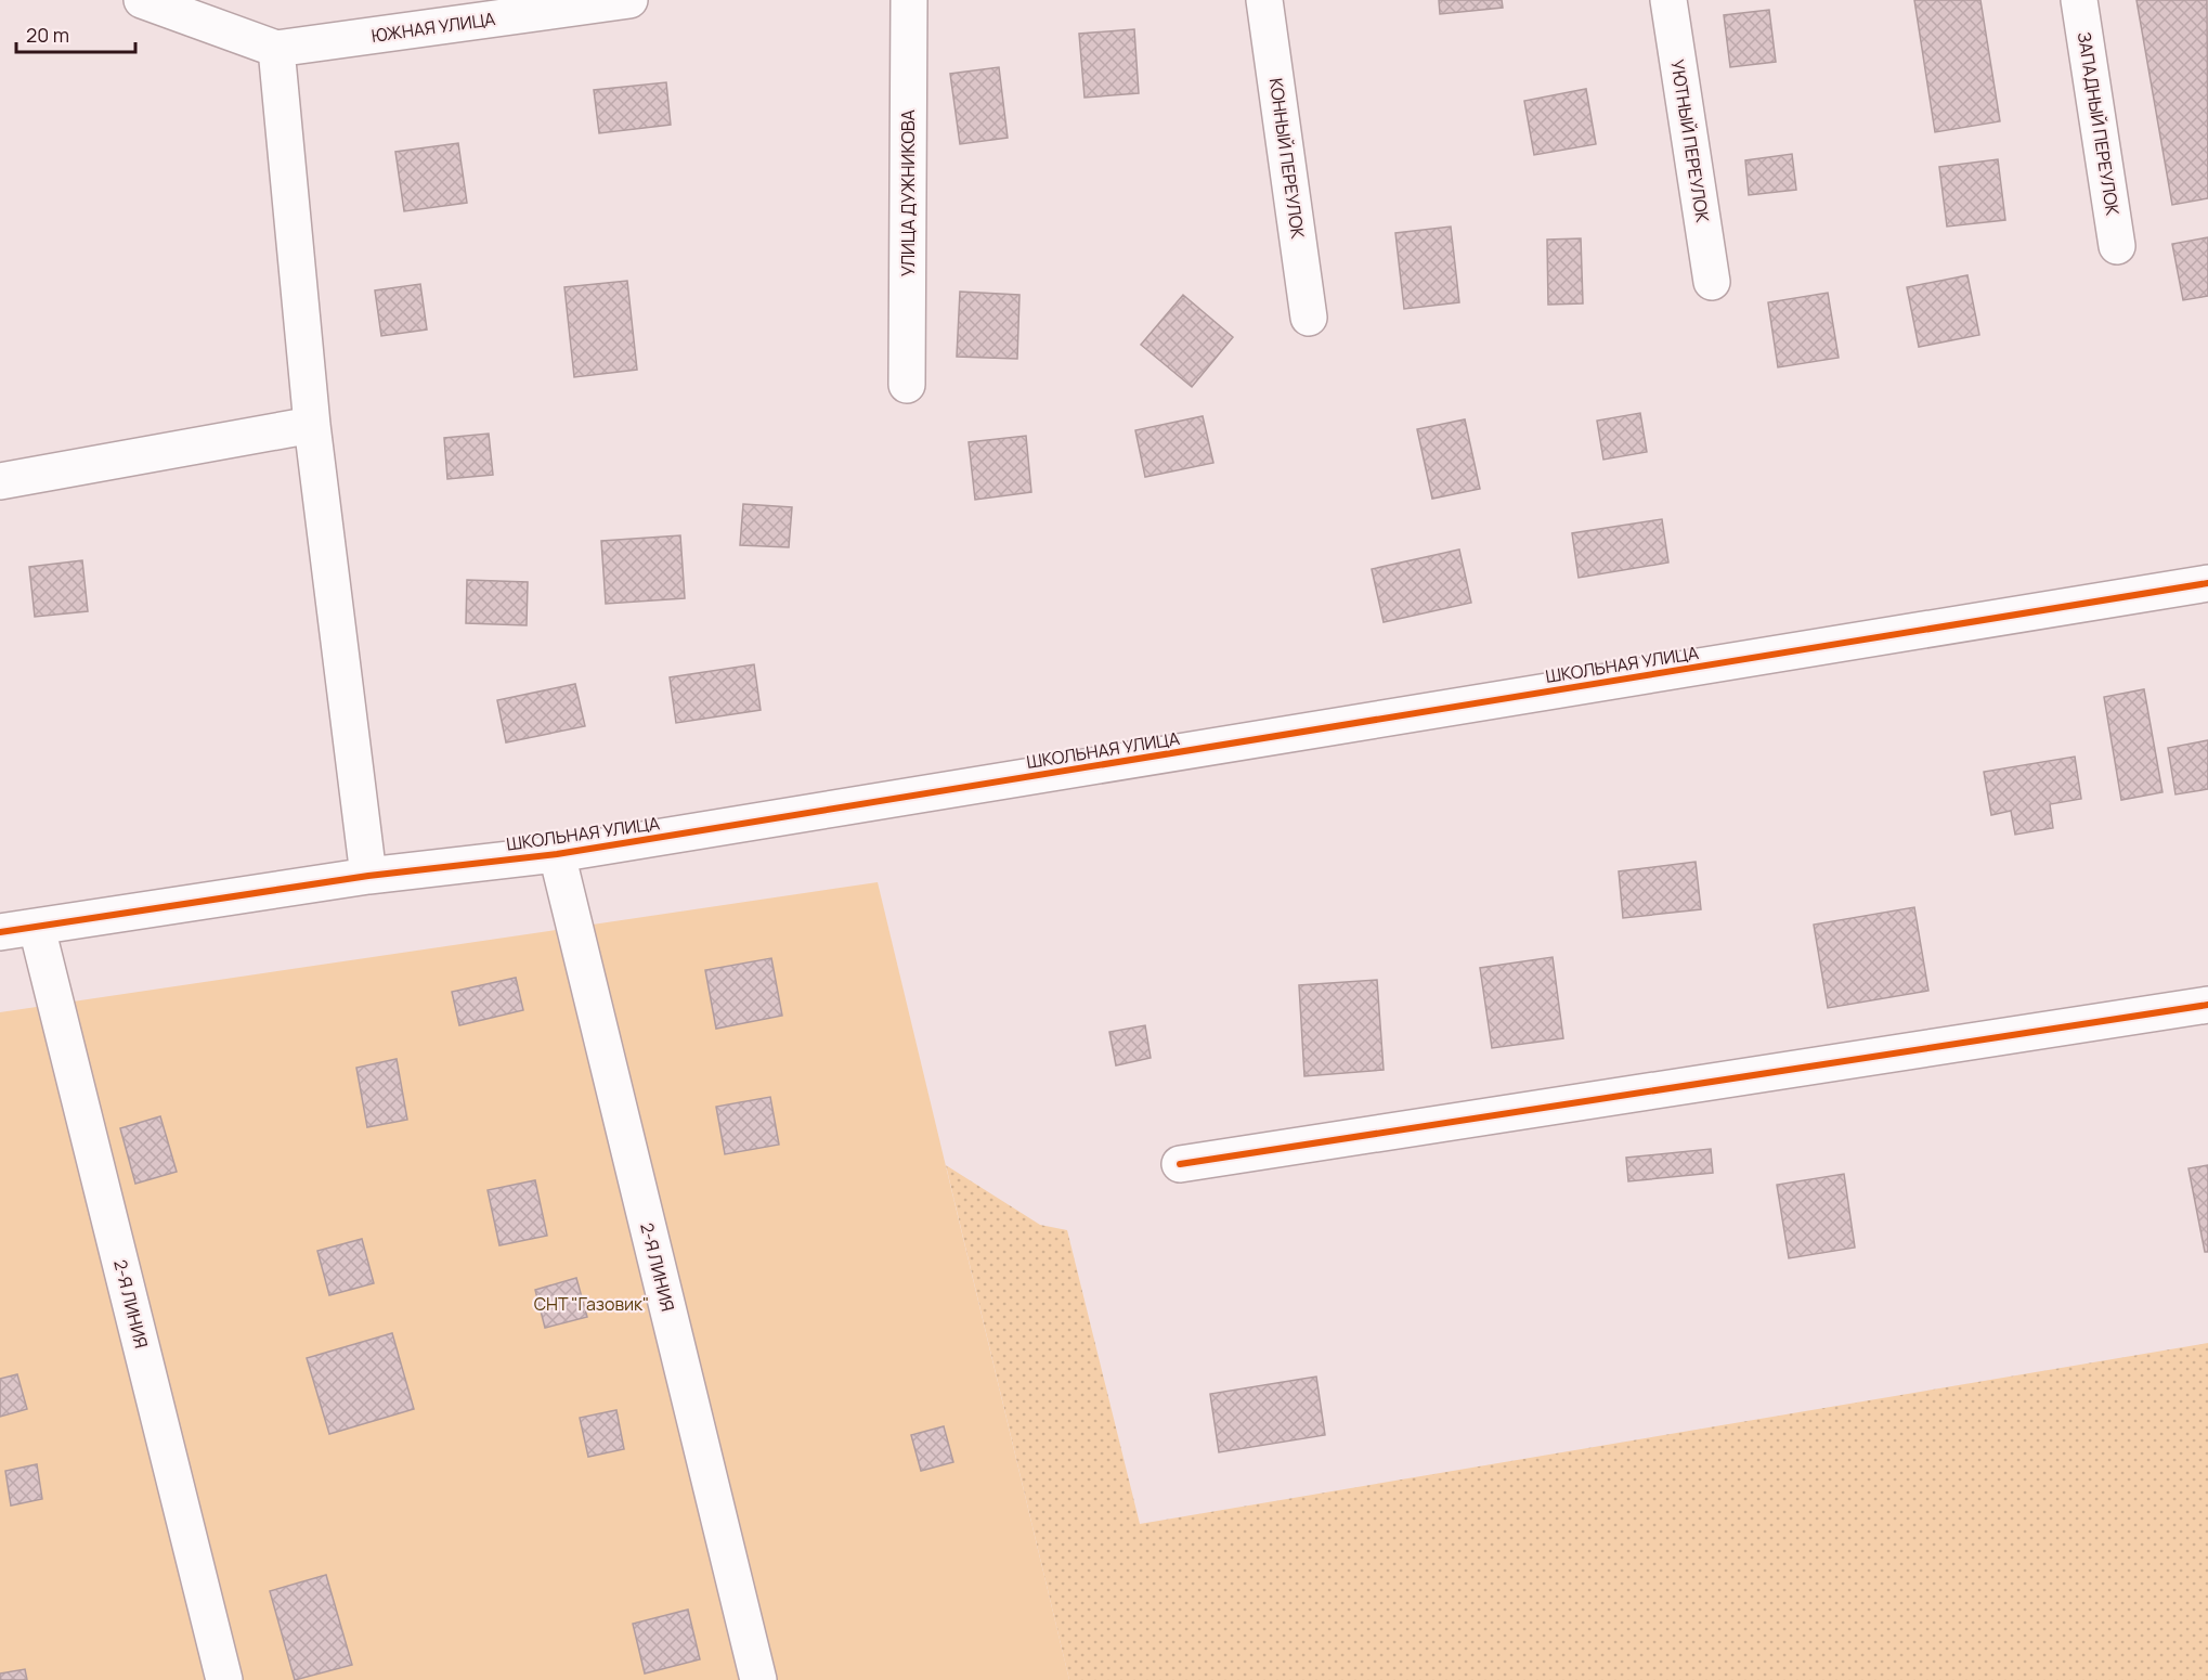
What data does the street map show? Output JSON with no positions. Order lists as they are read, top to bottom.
{
  "streets": {
    "street": [
      "ЮЖНАЯ УЛИЦА",
      "ЗАПАДНЫЙ ПЕРЕУЛОК",
      "УЮТНЫЙ ПЕРЕУЛОК",
      "КОННЫЙ ПЕРЕУЛОК",
      "УЛИЦА ДУЖНИКОВА",
      "ШКОЛЬНАЯ УЛИЦА",
      "2-Я ЛИНИЯ"
    ]
  },
  "crossings": [
    ["ШКОЛЬНАЯ УЛИЦА", "2-Я ЛИНИЯ"]
  ],
  "parks": ["СНТ \"Газовик\""],
  "scale_bar": "20 m"
}
